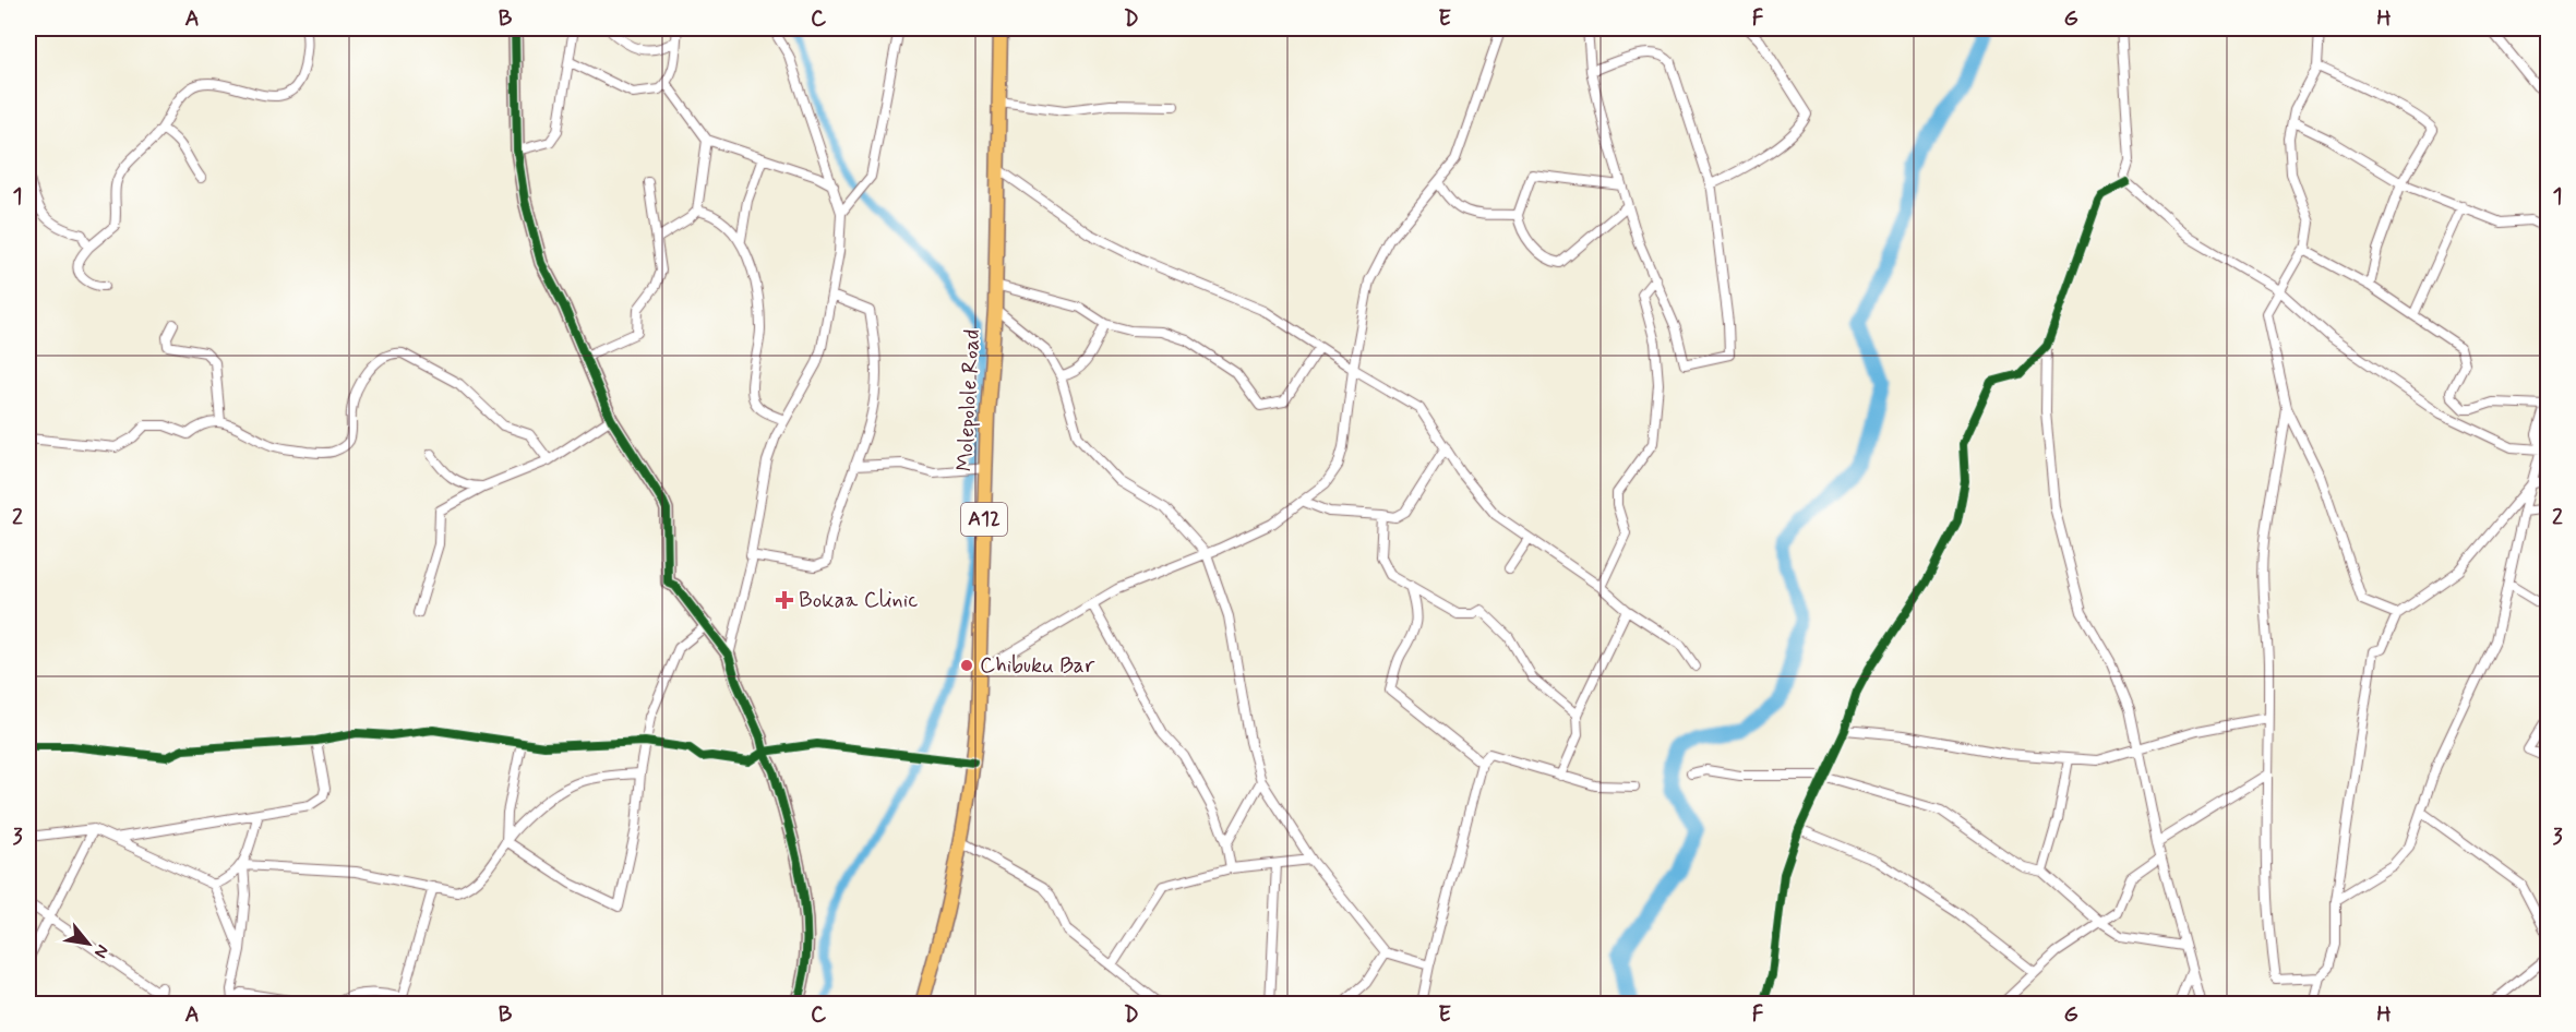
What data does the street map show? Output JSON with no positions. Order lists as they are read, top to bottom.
{
  "streets": {
    "main road": ["Molepolole Road", "A12"]
  },
  "places": {
    "health": ["Bokaa Clinic"],
    "other": ["Chibuku Bar"]
  },
  "north": "bottom right",
  "grid": {
    "columns": [
      "A",
      "B",
      "C",
      "D",
      "E",
      "F",
      "G",
      "H"
    ],
    "rows": ["1", "2", "3"]
  }
}
